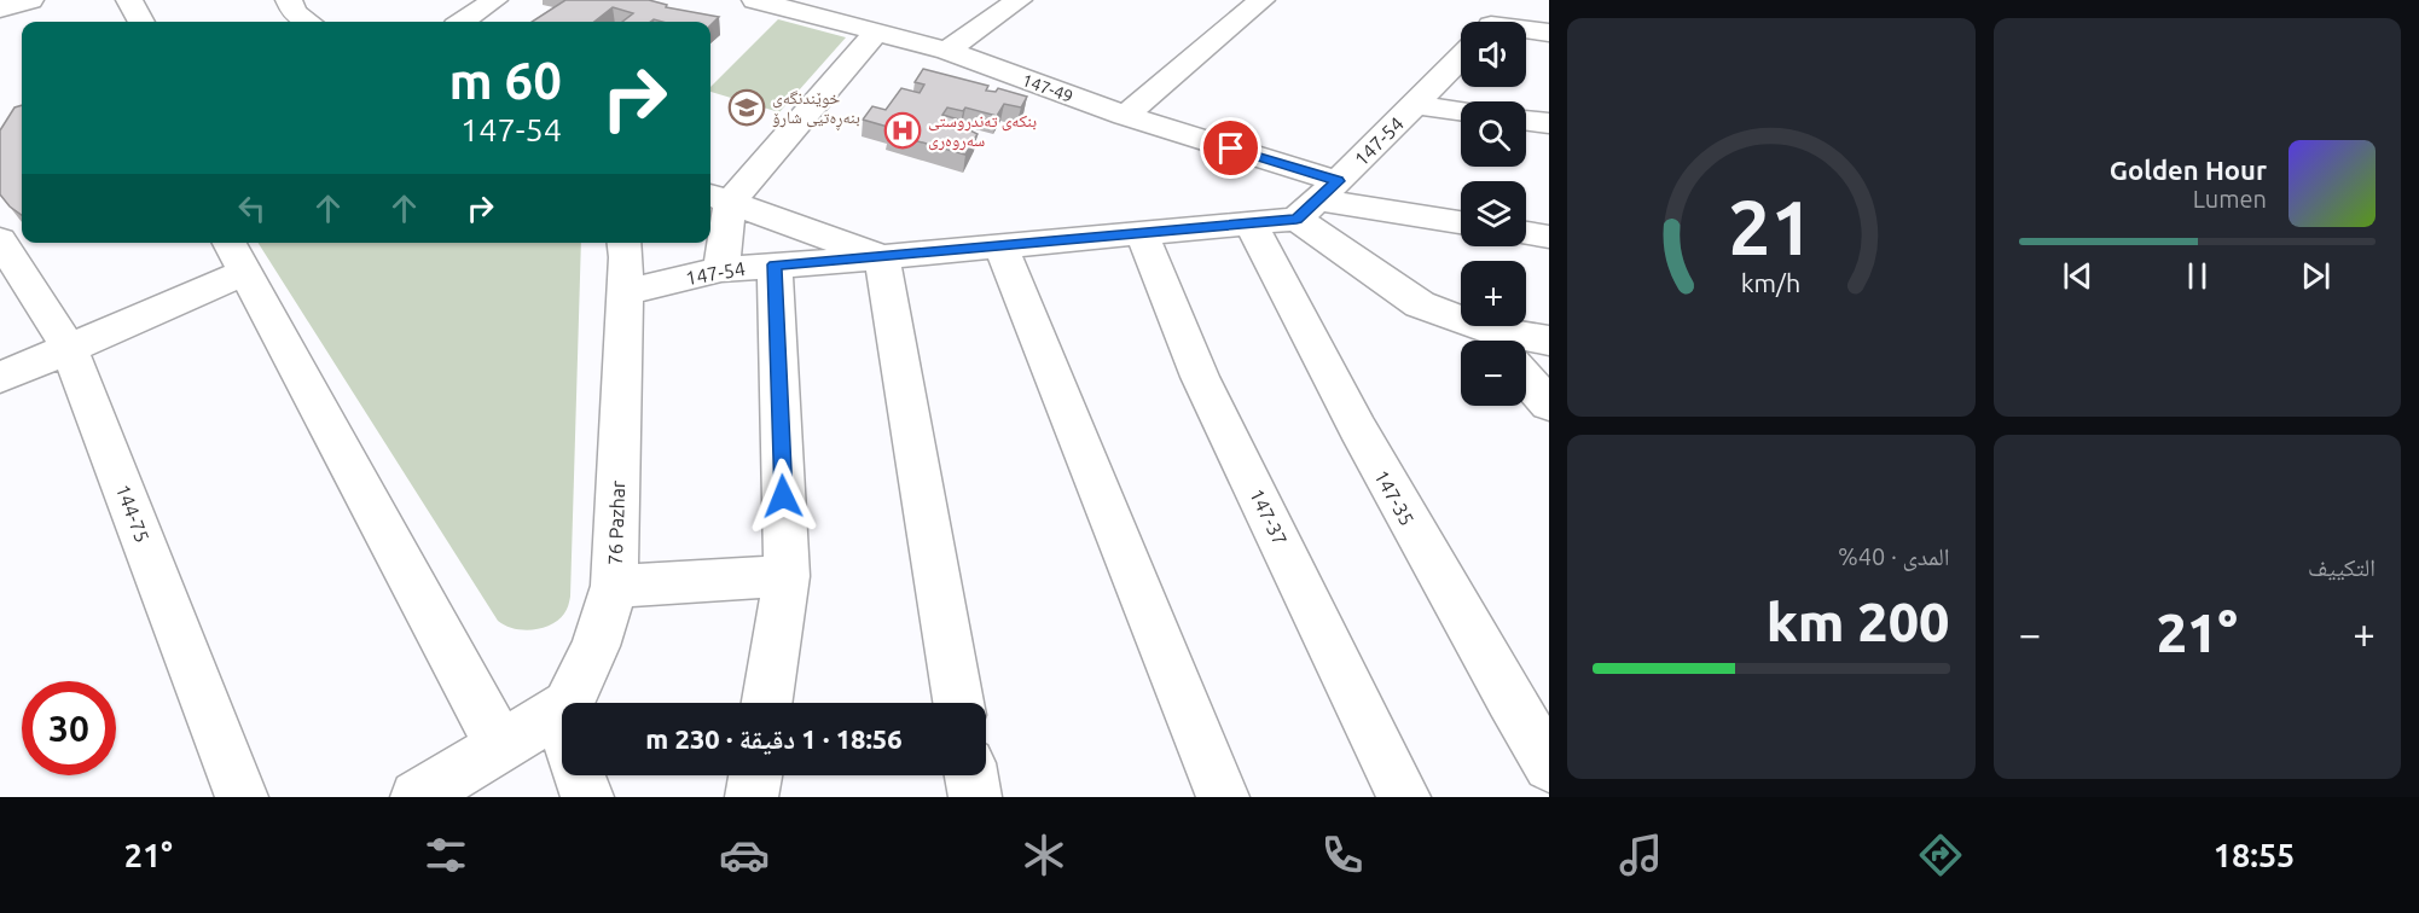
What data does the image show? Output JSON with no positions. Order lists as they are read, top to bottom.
{
  "streets": {
    "street": [
      "147-49",
      "147-54",
      "147-35",
      "144-75",
      "147-37",
      "76 Pazhar"
    ]
  },
  "crossings": [
    ["147-49", "147-54"],
    ["147-54", "147-35"],
    ["147-54", "147-37"],
    ["147-54", "76 Pazhar"]
  ],
  "places": {
    "school or university": ["خوێندنگەی بنەڕەتیی شارۆ"],
    "hospital": ["بنکەی تەندروستی سەروەری"]
  },
  "page": {
    "map_buttons": ["+", "−"],
    "turn": ["60 m", "147-54"],
    "song": ["Golden Hour", "Lumen"],
    "tile": [
      "التكييف",
      ["المدى · 40%", "200 km"]
    ],
    "heat": ["−", "21°", "+"],
    "limit": "30",
    "trip": "18:56 · 1 دقيقة · 230 m",
    "tabs": ["18:55", "21°"],
    "gauge": ["21", "km/h"]
  }
}
